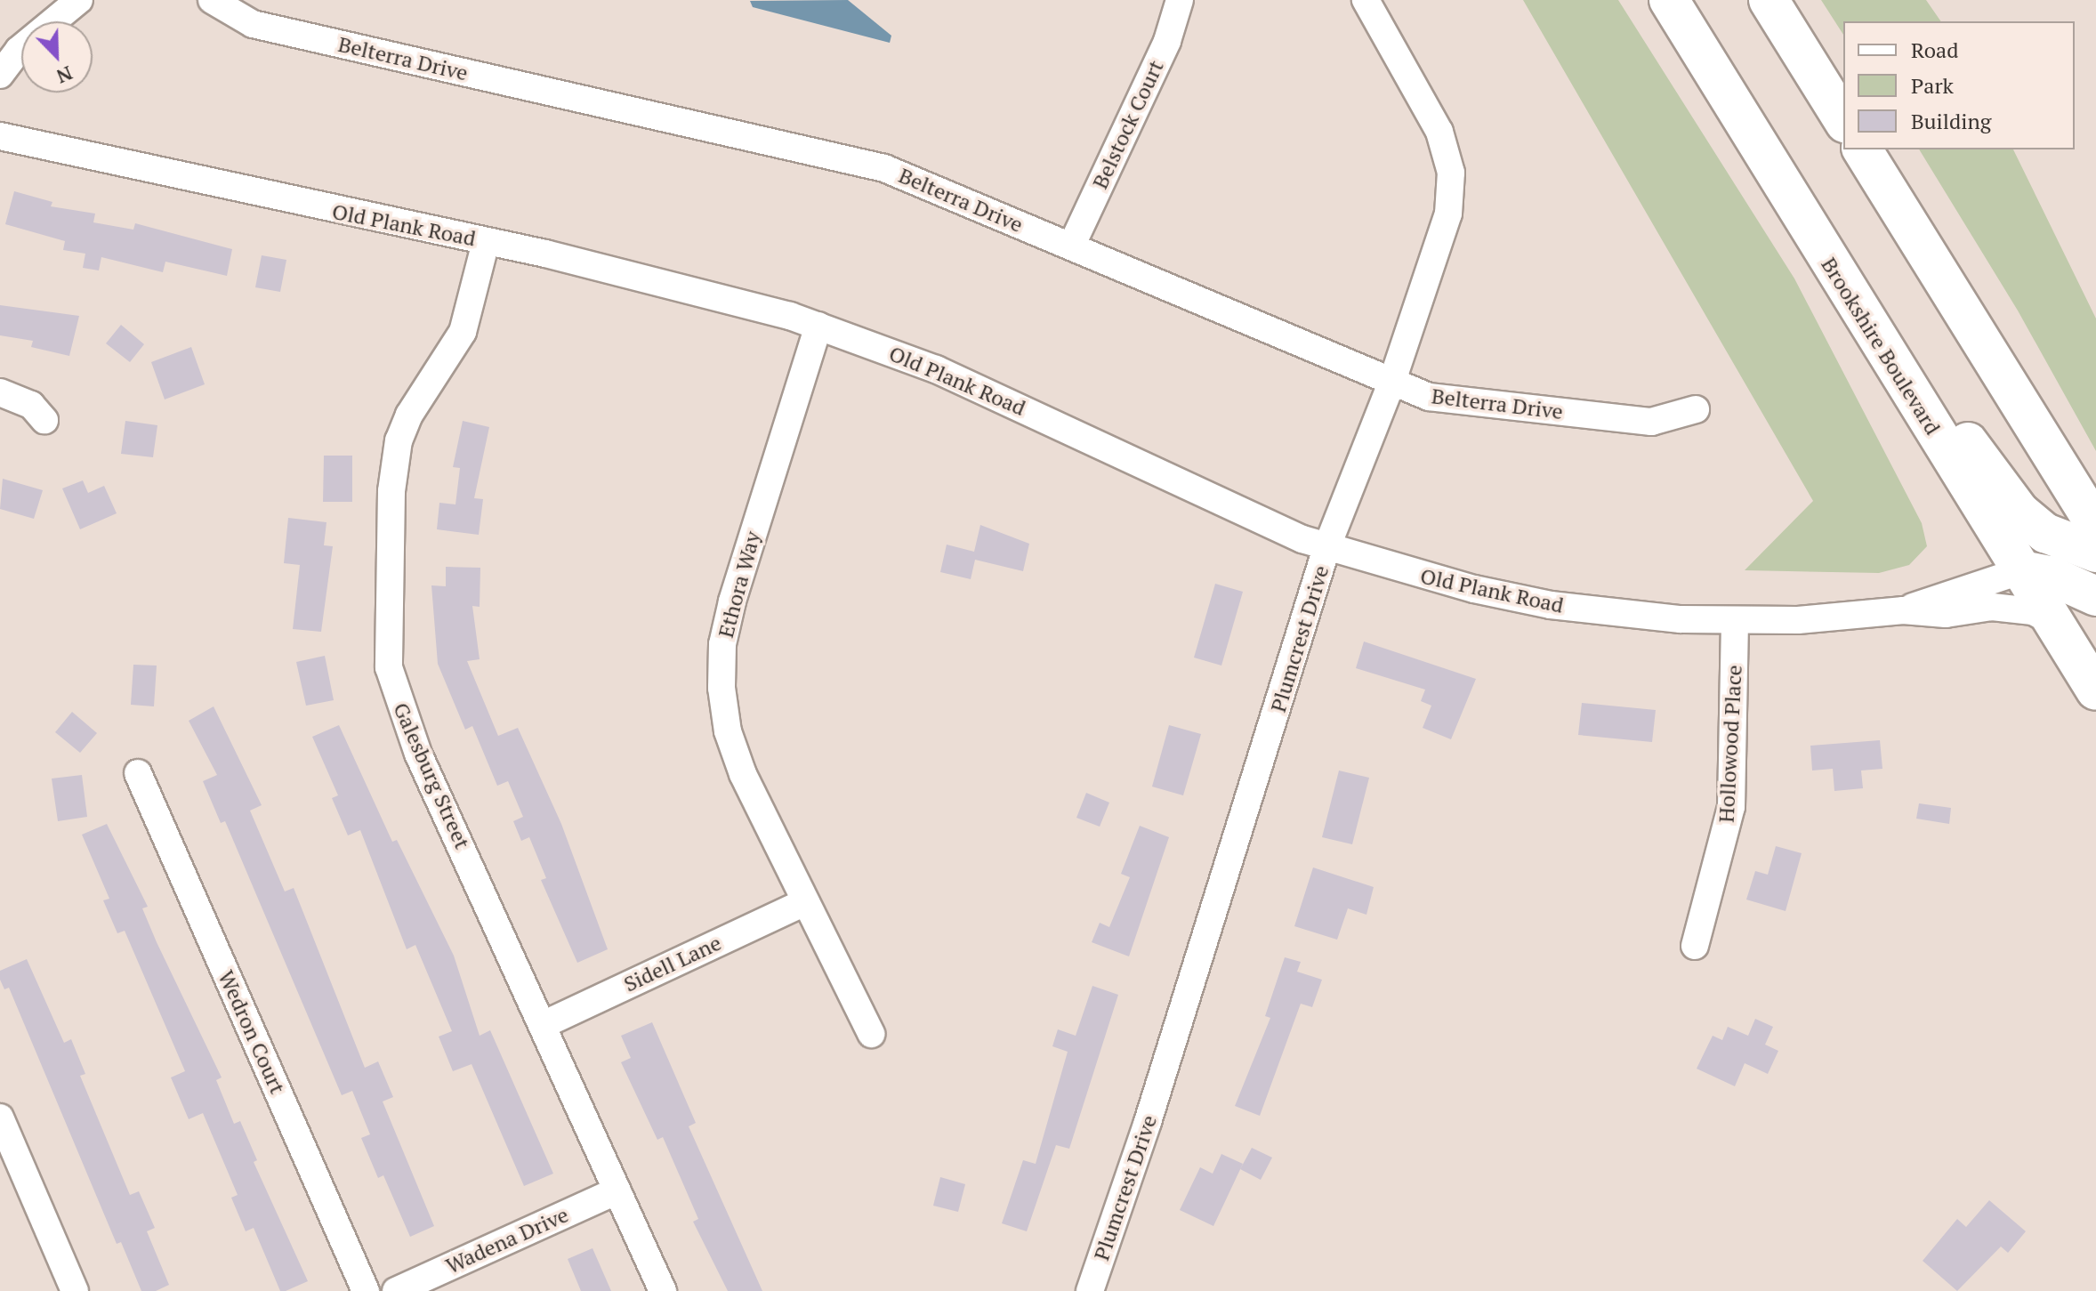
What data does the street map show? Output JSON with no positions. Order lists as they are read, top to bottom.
{
  "streets": {
    "highway": ["Brookshire Boulevard"],
    "street": [
      "Belterra Drive",
      "Belstock Court",
      "Old Plank Road",
      "Ethora Way",
      "Plumcrest Drive",
      "Hollowood Place",
      "Galesburg Street",
      "Sidell Lane",
      "Wedron Court",
      "Wadena Drive"
    ]
  },
  "crossings": [
    ["Belterra Drive", "Belstock Court"],
    ["Belterra Drive", "Plumcrest Drive"],
    ["Old Plank Road", "Brookshire Boulevard"],
    ["Old Plank Road", "Ethora Way"],
    ["Old Plank Road", "Plumcrest Drive"],
    ["Old Plank Road", "Hollowood Place"],
    ["Old Plank Road", "Galesburg Street"],
    ["Ethora Way", "Sidell Lane"],
    ["Galesburg Street", "Sidell Lane"],
    ["Galesburg Street", "Wadena Drive"]
  ],
  "legend": ["Road", "Park", "Building"],
  "north": "bottom right"
}
